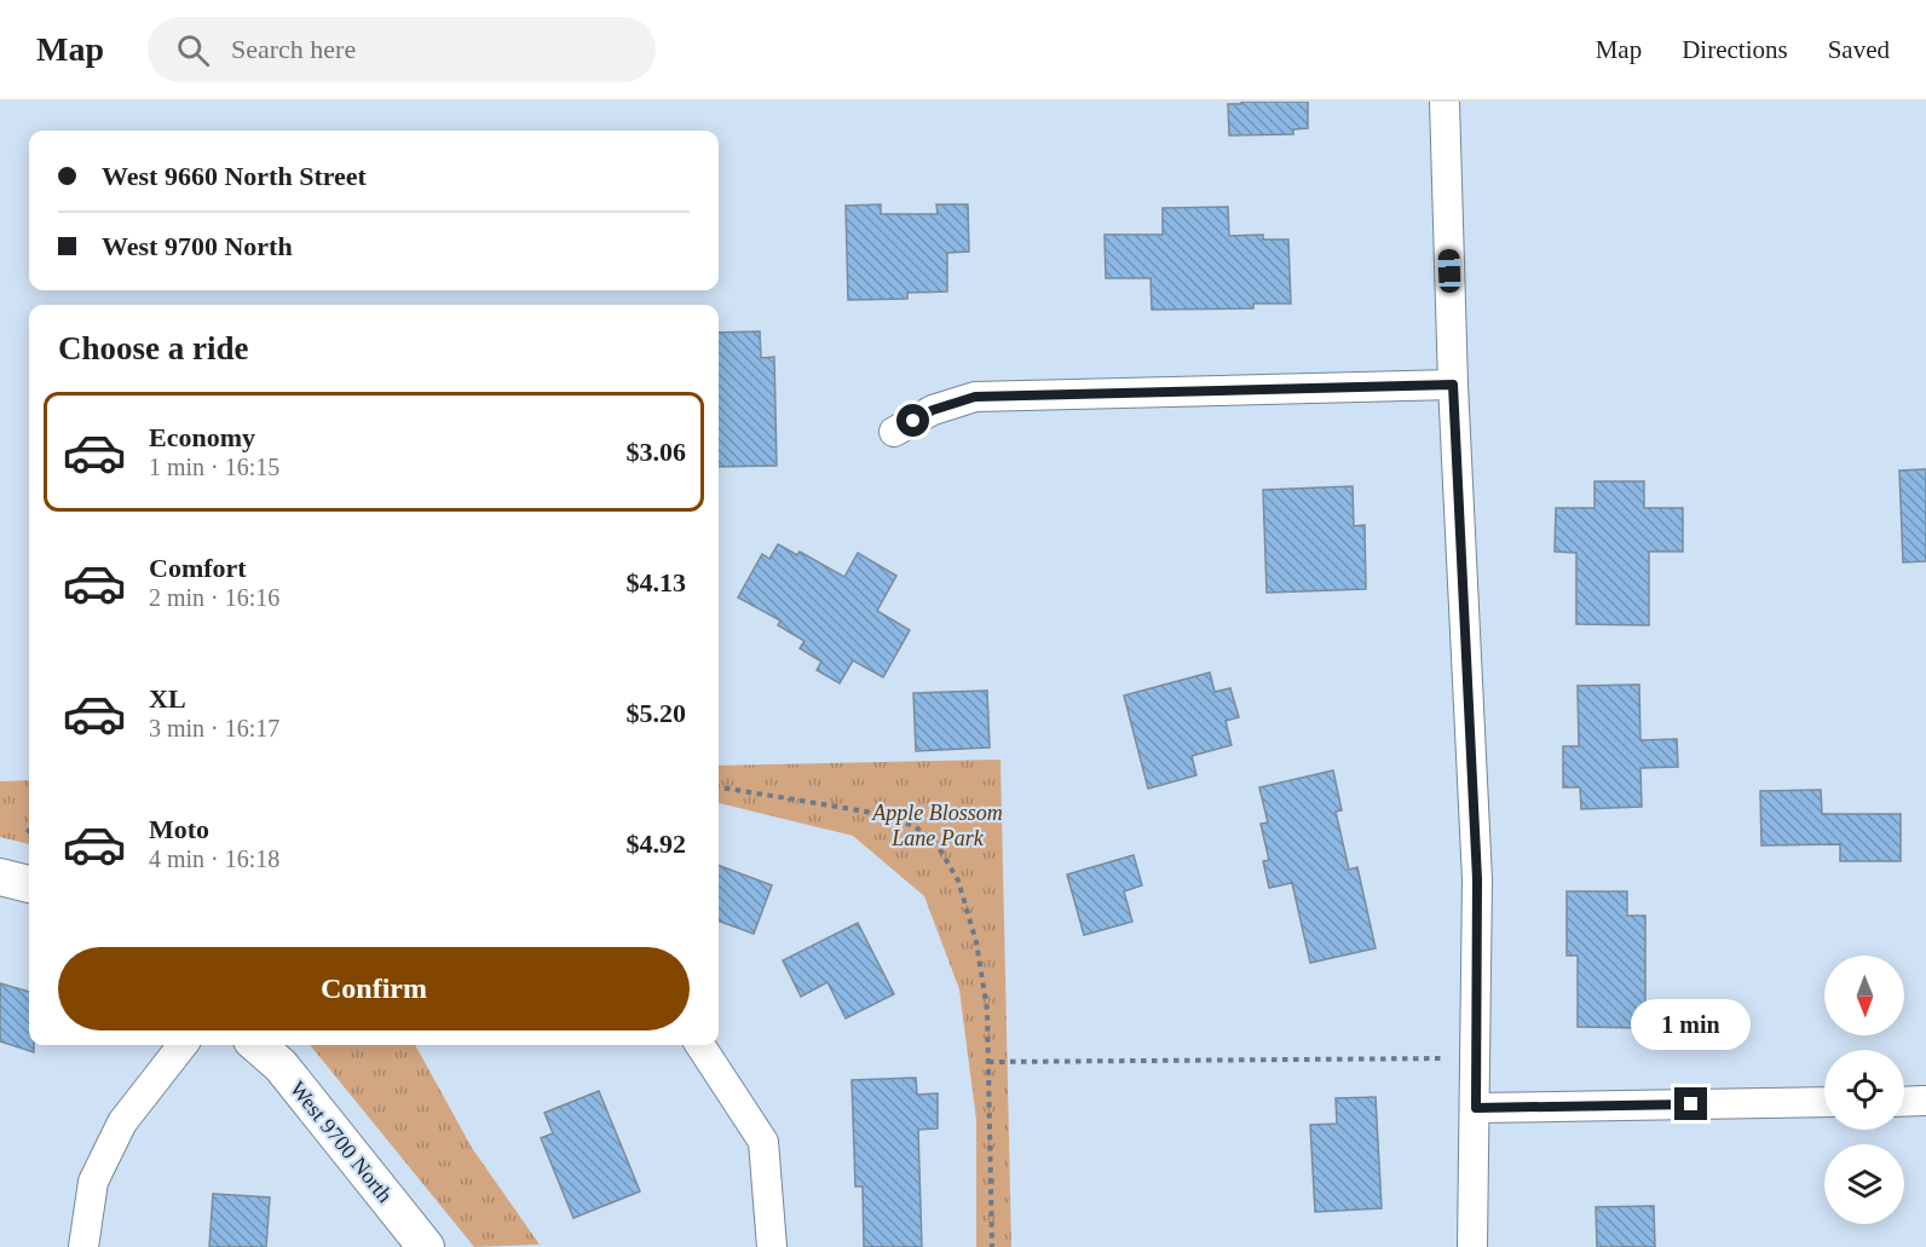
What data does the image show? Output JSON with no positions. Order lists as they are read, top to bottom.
{
  "streets": {
    "street": ["West 9700 North"]
  },
  "parks": ["Apple Blossom Lane Park"],
  "north": "bottom",
  "page": {
    "header": "Map",
    "search": "Search here",
    "nav": ["Map", "Directions", "Saved"],
    "banner": ["West 9660 North Street", "West 9700 North"],
    "heading": "Choose a ride",
    "list": [
      {
        "name": "Economy",
        "note": "1 min · 16:15",
        "value": "$3.06"
      },
      {
        "name": "Comfort",
        "note": "2 min · 16:16",
        "value": "$4.13"
      },
      {
        "name": "XL",
        "note": "3 min · 16:17",
        "value": "$5.20"
      },
      {
        "name": "Moto",
        "note": "4 min · 16:18",
        "value": "$4.92"
      }
    ],
    "buttons": "Confirm",
    "bubble": "1 min"
  }
}
